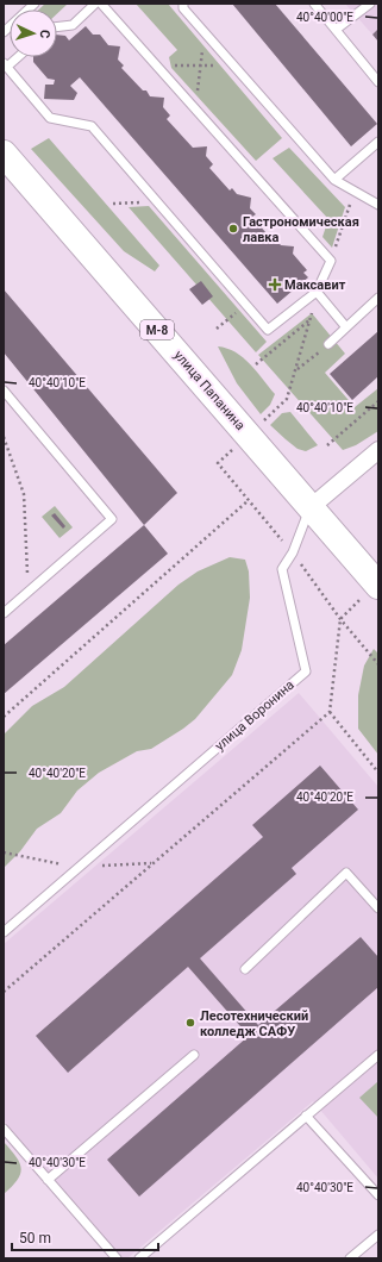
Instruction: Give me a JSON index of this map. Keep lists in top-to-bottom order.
{
  "streets": {
    "main road": ["М-8", "улица Папанина"],
    "street": ["улица Воронина"]
  },
  "crossings": [
    ["улица Папанина", "улица Воронина"]
  ],
  "places": {
    "other": ["Гастрономическая лавка", "Лесотехнический колледж САФУ"],
    "health": ["Максавит"]
  },
  "scale_bar": "50 m",
  "north": "right",
  "coordinates": [
    "40°40'00\"E",
    "40°40'10\"E",
    "40°40'20\"E",
    "40°40'30\"E"
  ]
}
